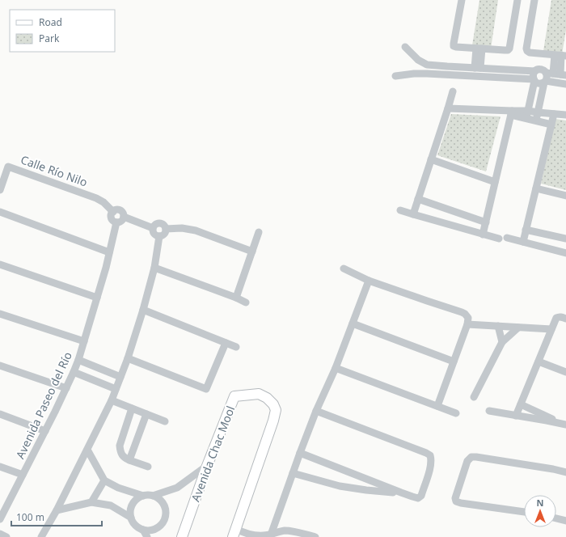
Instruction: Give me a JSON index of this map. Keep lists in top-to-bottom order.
{
  "streets": {
    "main road": ["Avenida Chac Mool"],
    "street": ["Calle Río Nilo", "Avenida Paseo del Río"]
  },
  "crossings": [
    ["Calle Río Nilo", "Avenida Paseo del Río"]
  ],
  "legend": ["Road", "Park"],
  "scale_bar": "100 m",
  "north": "top"
}
